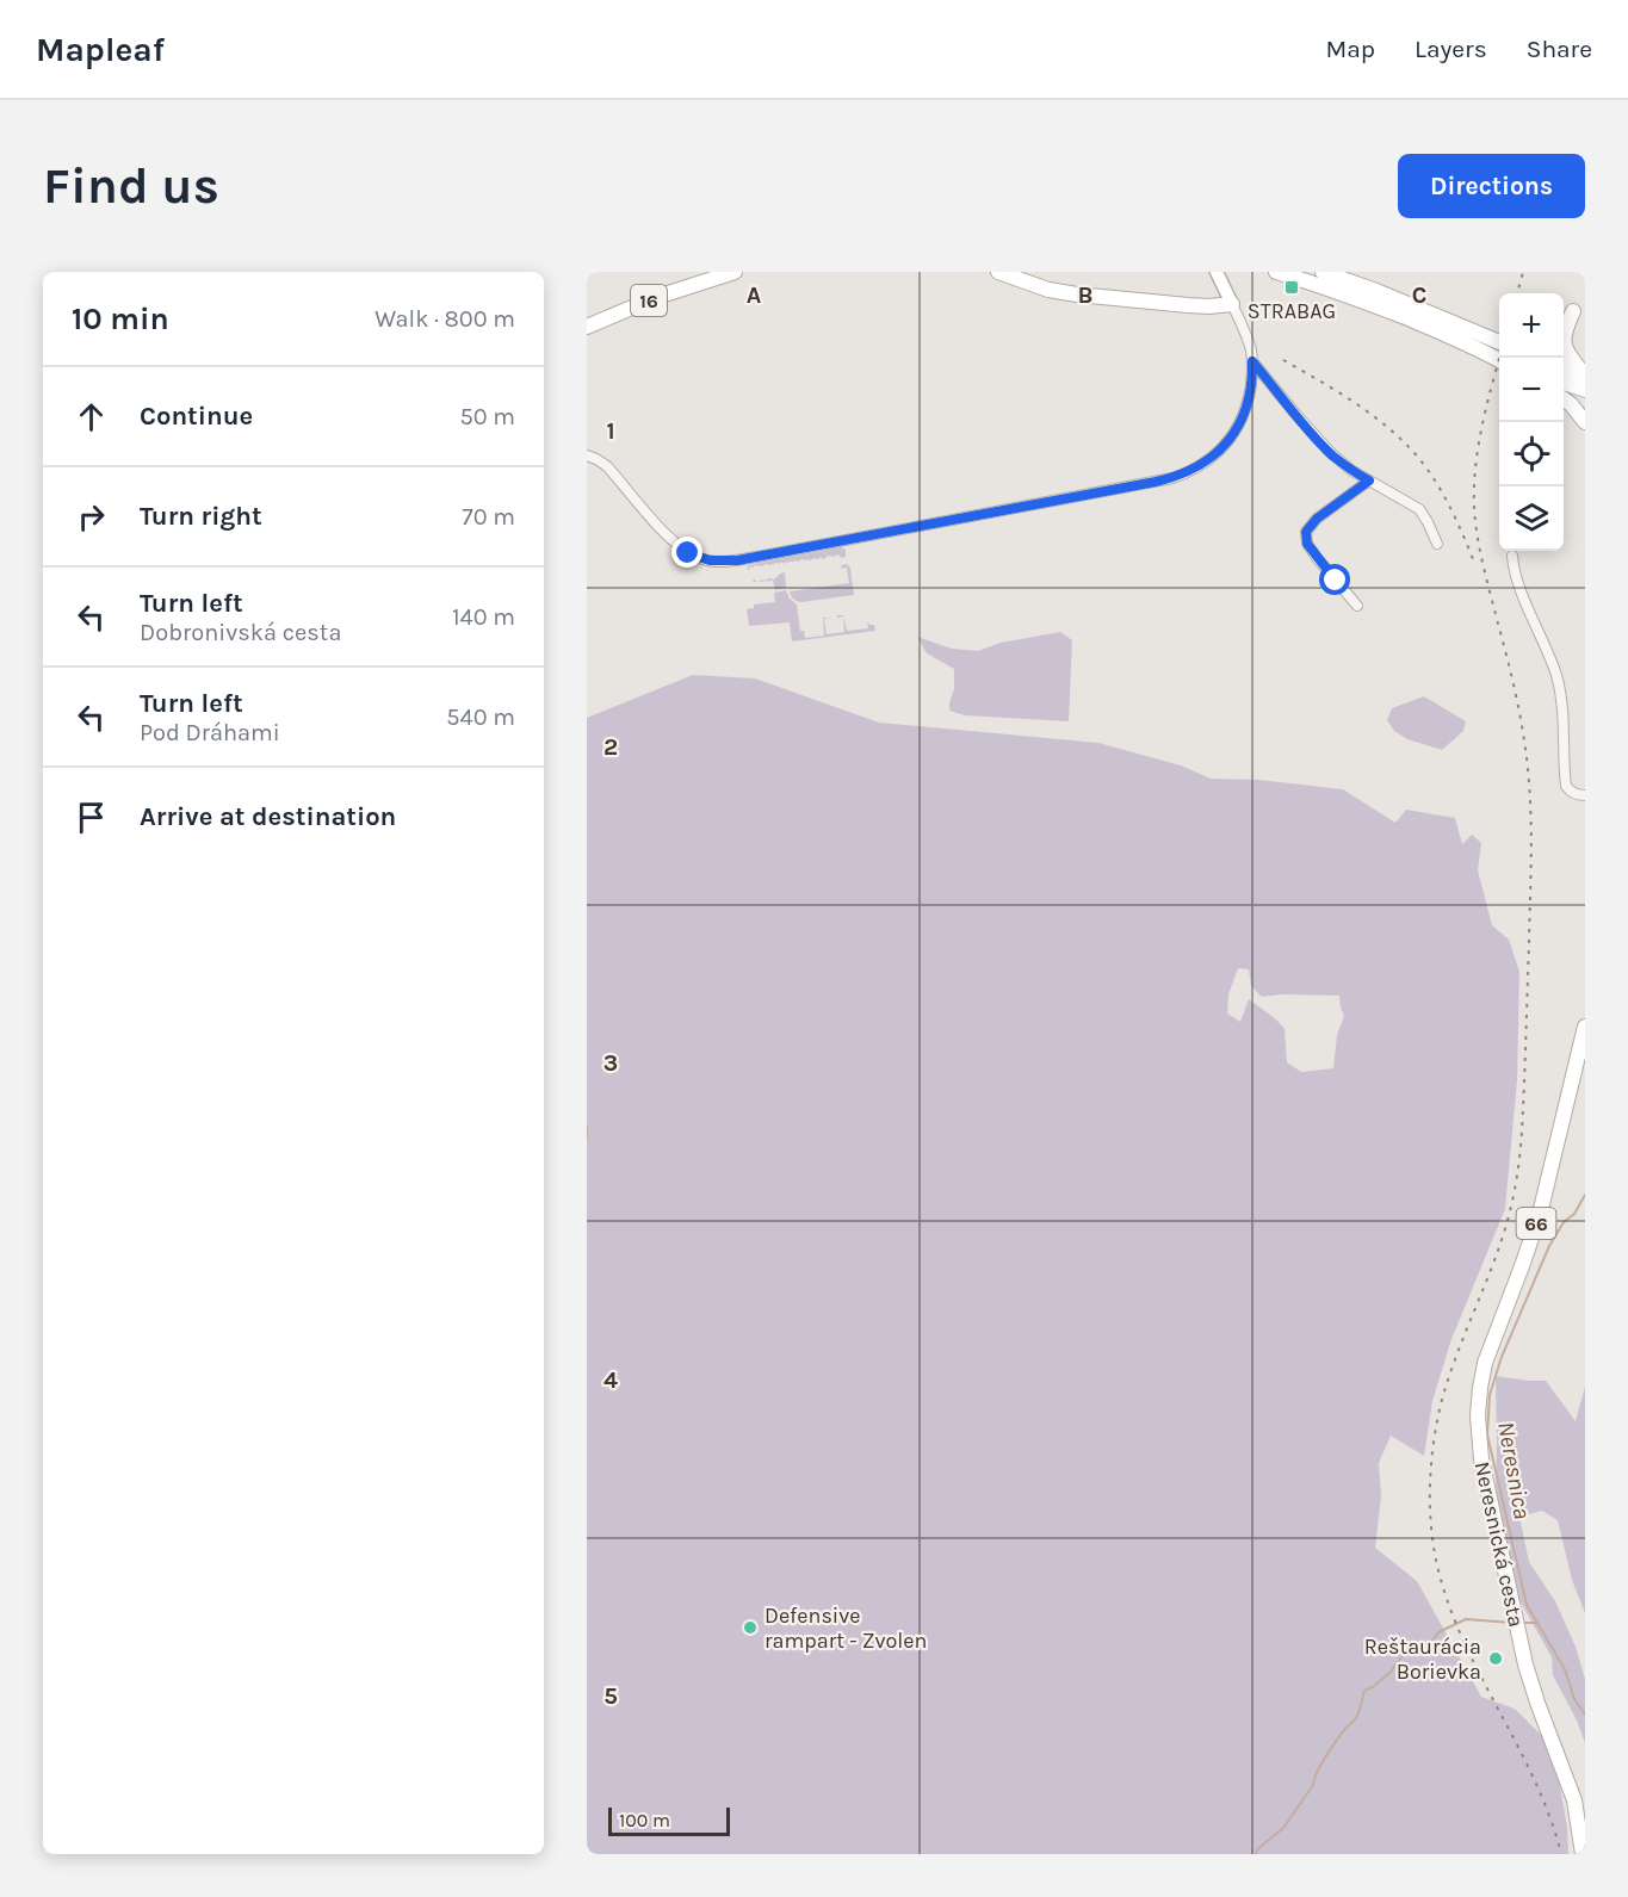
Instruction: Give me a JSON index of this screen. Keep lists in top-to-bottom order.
{
  "streets": {
    "main road": ["16", "66", "Neresnická cesta"]
  },
  "water": ["Neresnica"],
  "places": {
    "transit": ["STRABAG"],
    "other": ["Defensive rampart - Zvolen", "Reštaurácia Borievka"]
  },
  "scale_bar": "100 m",
  "page": {
    "header": "Mapleaf",
    "nav": ["Map", "Layers", "Share"],
    "buttons": "Directions",
    "title": "Find us",
    "heading": ["10 min", "Walk · 800 m"],
    "map_buttons": ["+", "−"],
    "list": [
      ["Continue", "50 m"],
      ["Turn right", "70 m"],
      ["Turn left", "Dobronivská cesta", "140 m"],
      ["Turn left", "Pod Dráhami", "540 m"],
      "Arrive at destination"
    ],
    "scale": "100 m"
  },
  "grid": {
    "columns": ["A", "B", "C"],
    "rows": [
      "1",
      "2",
      "3",
      "4",
      "5"
    ]
  }
}
